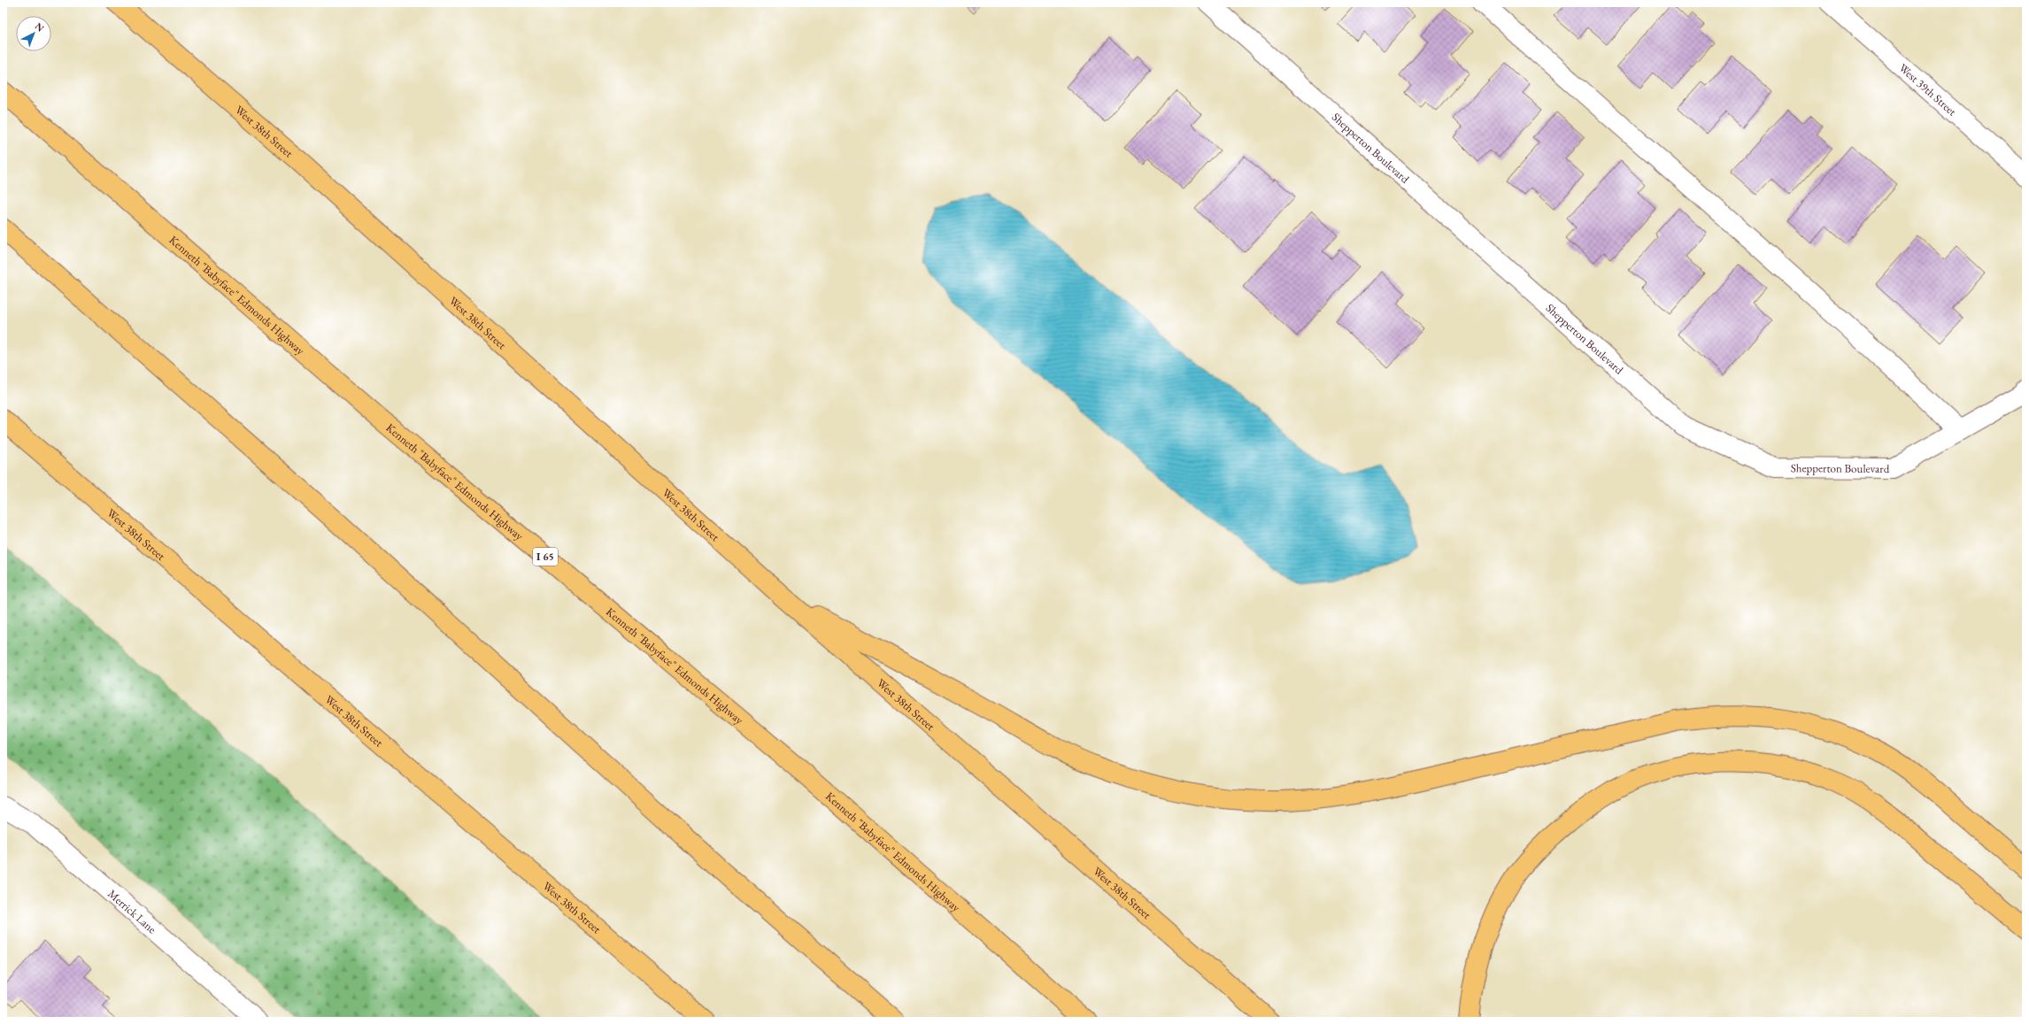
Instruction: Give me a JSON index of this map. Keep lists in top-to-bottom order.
{
  "streets": {
    "main road": ["West 38th Street", "Kenneth \"Babyface\" Edmonds Highway", "I 65"],
    "street": ["West 39th Street", "Shepperton Boulevard", "Merrick Lane"]
  },
  "north": "top right"
}
